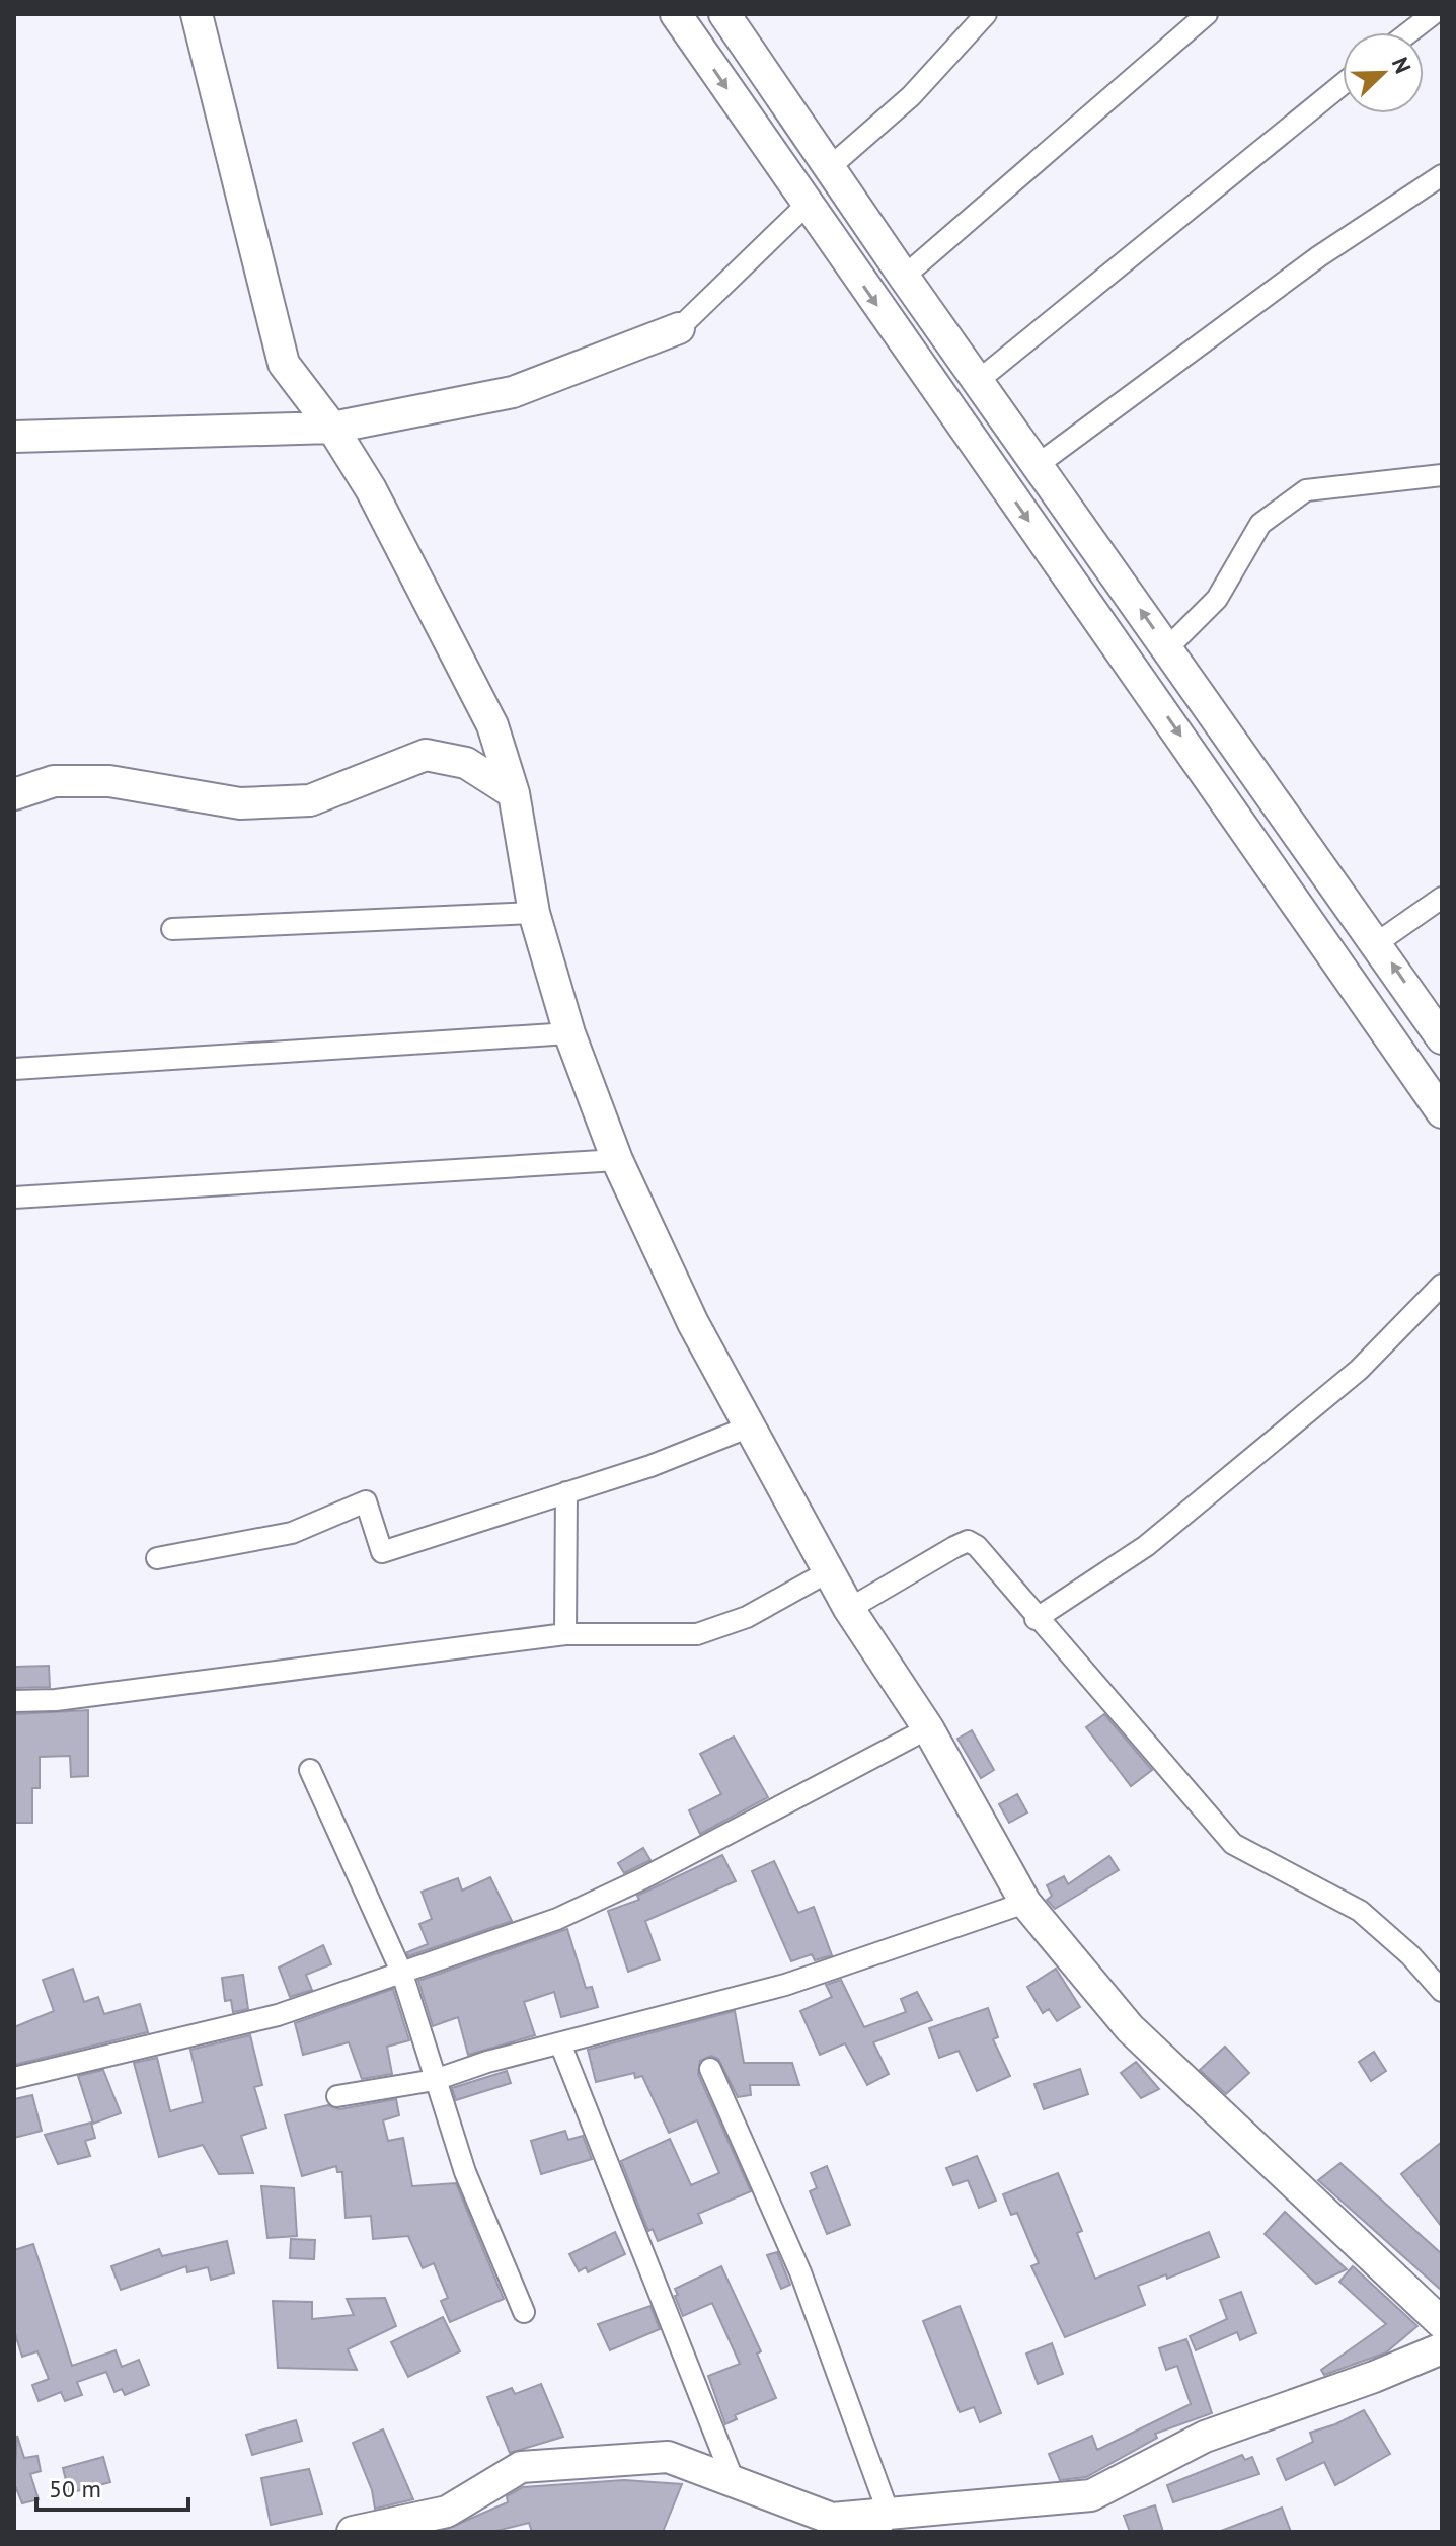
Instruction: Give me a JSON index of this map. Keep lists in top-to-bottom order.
{
  "scale_bar": "50 m",
  "north": "top right"
}
